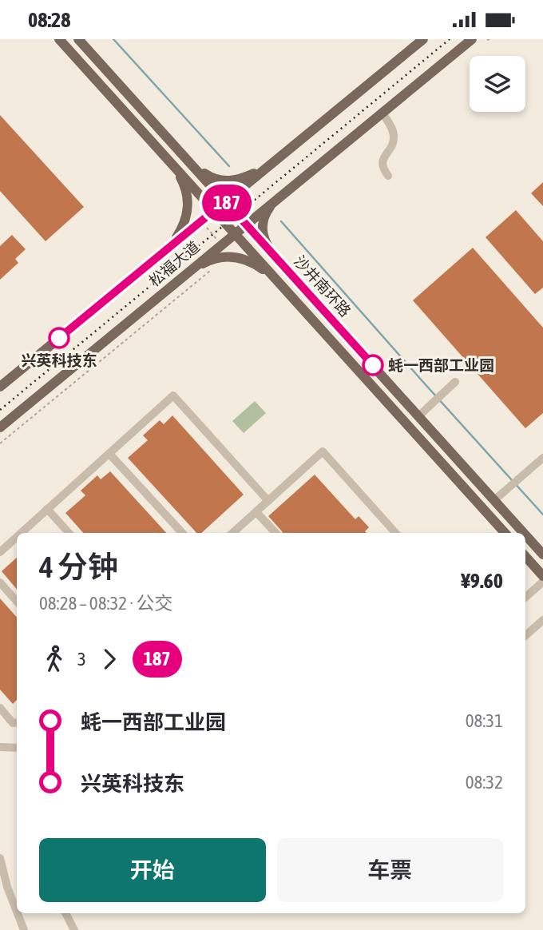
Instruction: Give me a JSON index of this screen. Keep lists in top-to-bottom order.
{
  "streets": {
    "main road": ["松福大道", "沙井南环路"]
  },
  "crossings": [
    ["松福大道", "沙井南环路"]
  ],
  "places": ["兴英科技东", "蚝一西部工业园"],
  "lines": ["bus line 187"],
  "page": {
    "status": "08:28",
    "on_map": "187",
    "heading": ["4 分钟", "08:28 – 08:32 · 公交", "¥9.60"],
    "legs": ["3", "187"],
    "list": [
      {
        "name": "蚝一西部工业园",
        "value": "08:31"
      },
      {
        "name": "兴英科技东",
        "value": "08:32"
      }
    ],
    "buttons": ["开始", "车票"]
  }
}
